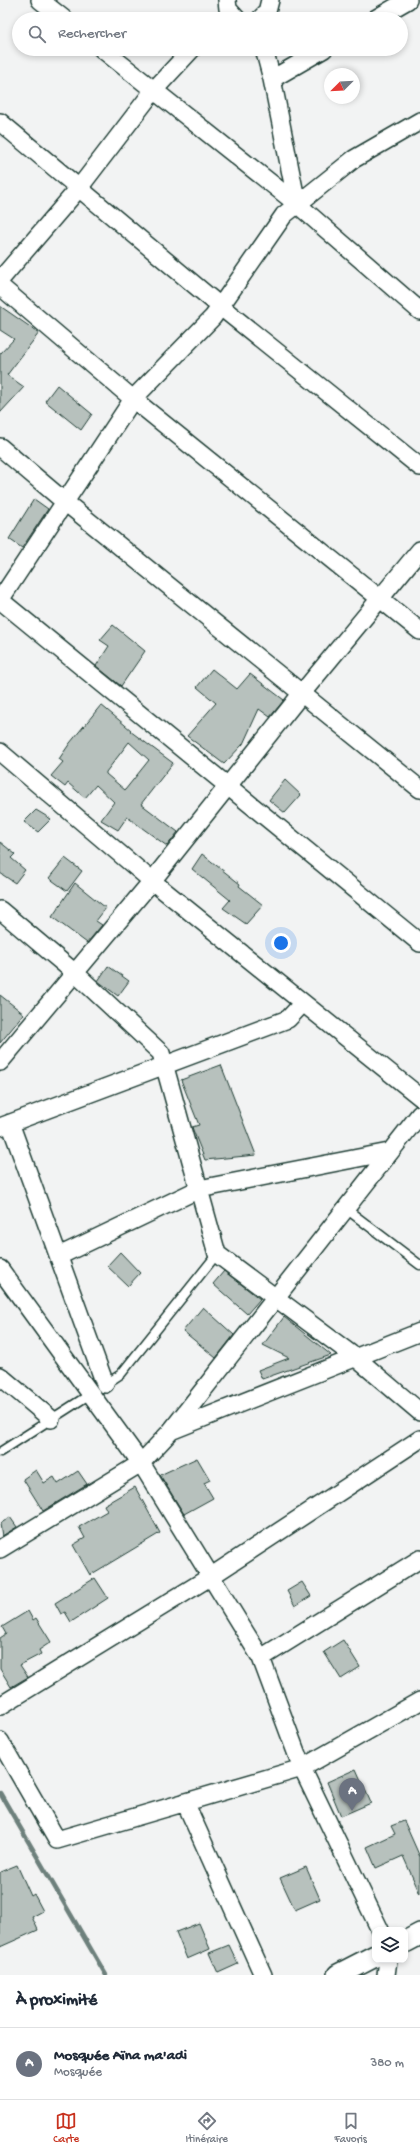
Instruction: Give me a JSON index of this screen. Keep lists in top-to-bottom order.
{
  "north": "bottom left",
  "page": {
    "search": "Rechercher",
    "pins": "A",
    "heading": "À proximité",
    "list": [
      {
        "mark": "A",
        "name": "Mosquée Aïna ma'adi",
        "note": "Mosquée",
        "value": "380 m"
      }
    ],
    "nav": ["Carte", "Itinéraire", "Favoris"]
  }
}
